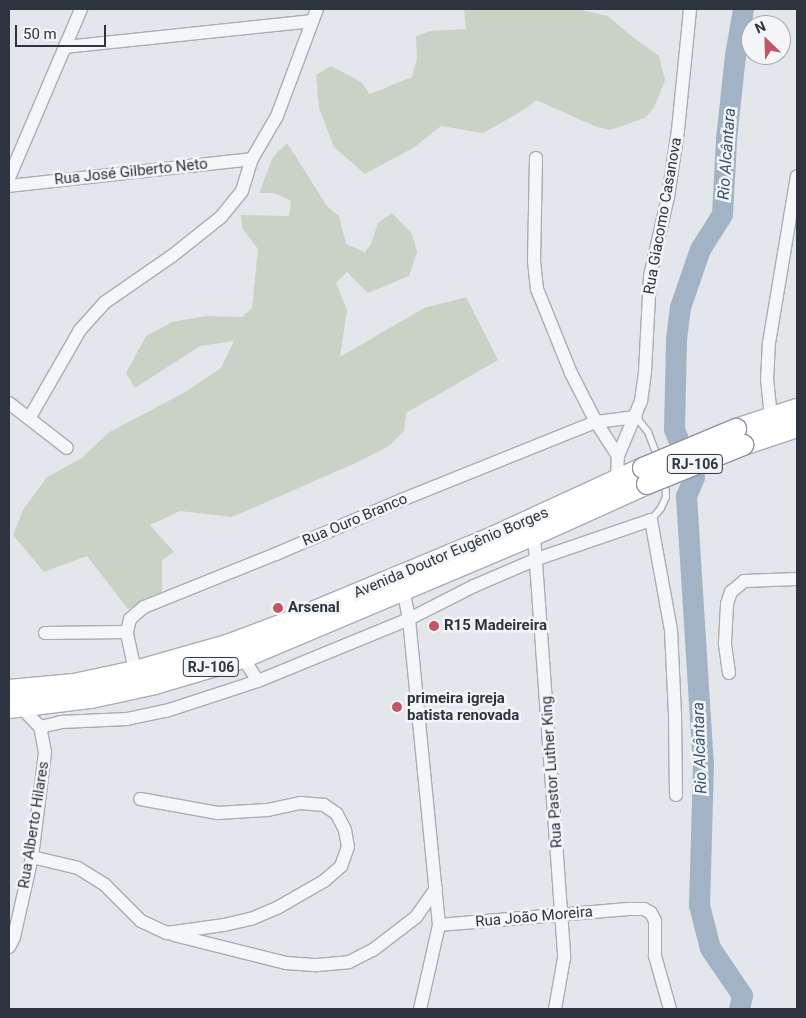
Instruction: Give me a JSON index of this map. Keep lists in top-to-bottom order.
{
  "streets": {
    "highway": ["RJ-106", "Avenida Doutor Eugênio Borges"],
    "street": [
      "Rua José Gilberto Neto",
      "Rua Giacomo Casanova",
      "Rua Ouro Branco",
      "Rua Pastor Luther King",
      "Rua Alberto Hilares",
      "Rua João Moreira"
    ]
  },
  "crossings": [
    ["Rua Giacomo Casanova", "Rua Ouro Branco"],
    ["Rua Giacomo Casanova", "Avenida Doutor Eugênio Borges"],
    ["Avenida Doutor Eugênio Borges", "Rua Pastor Luther King"],
    ["Rua Pastor Luther King", "Rua João Moreira"]
  ],
  "water": ["Rio Alcântara"],
  "places": ["Arsenal", "R15 Madeireira", "primeira igreja batista renovada"],
  "scale_bar": "50 m",
  "north": "top left"
}
